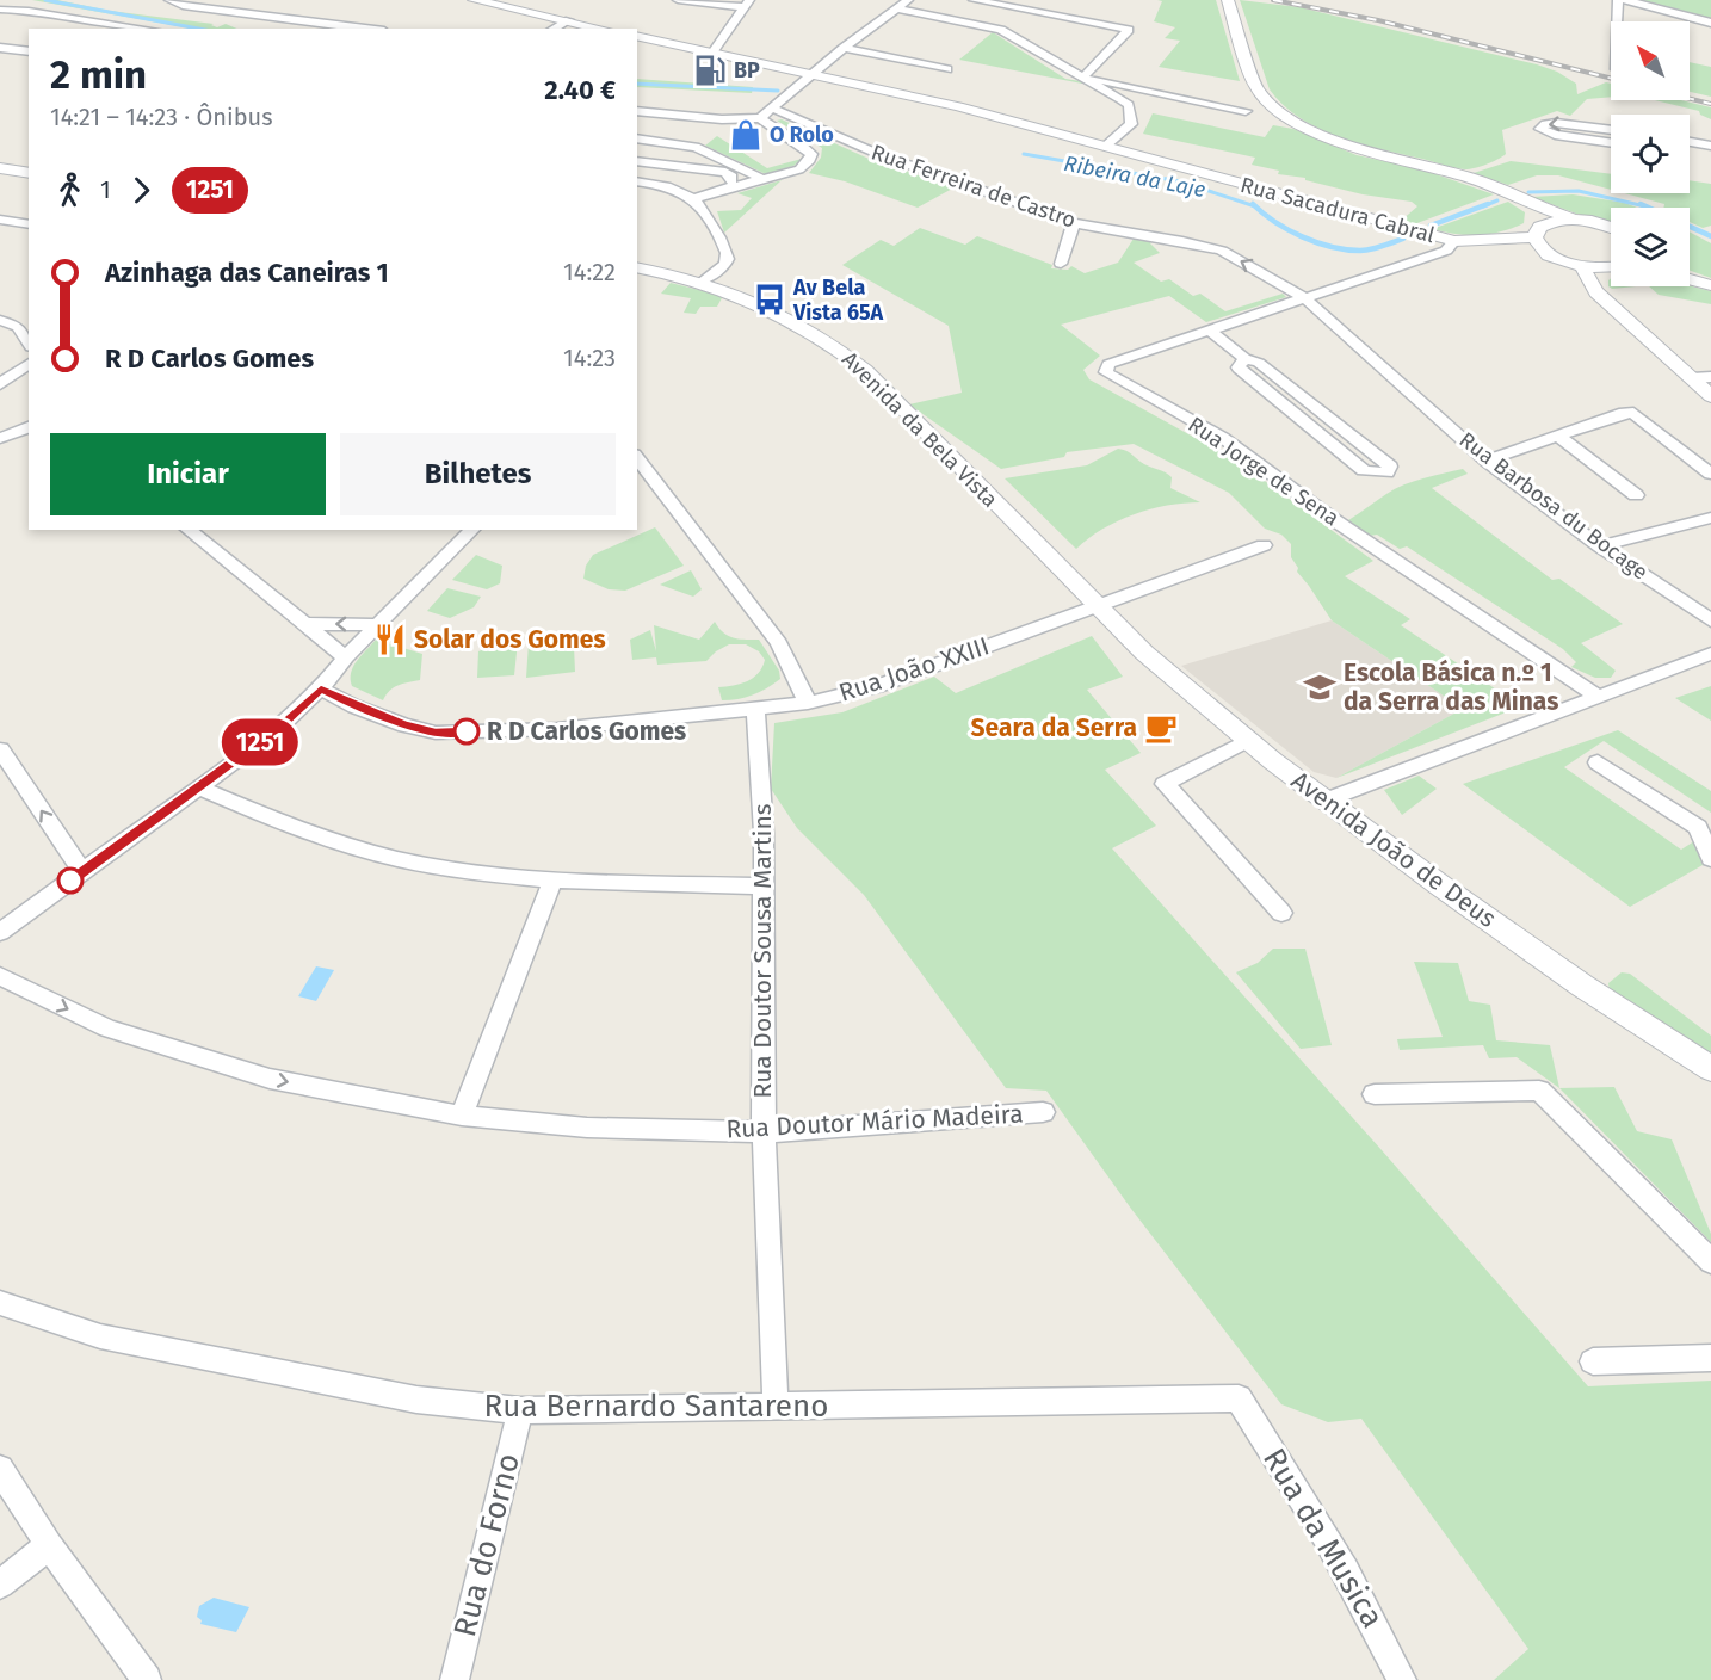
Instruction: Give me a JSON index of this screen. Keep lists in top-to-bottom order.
{
  "streets": {
    "street": [
      "Rua Ferreira de Castro",
      "Rua Sacadura Cabral",
      "Avenida da Bela Vista",
      "Rua Jorge de Sena",
      "Rua Barbosa du Bocage",
      "Rua João XXIII",
      "Avenida João de Deus",
      "Rua Doutor Sousa Martins",
      "Rua Doutor Mário Madeira",
      "Rua Bernardo Santareno",
      "Rua da Musica",
      "Rua do Forno"
    ]
  },
  "crossings": [
    ["Rua Ferreira de Castro", "Rua Jorge de Sena"],
    ["Rua Ferreira de Castro", "Rua Barbosa du Bocage"],
    ["Avenida da Bela Vista", "Rua João XXIII"],
    ["Avenida da Bela Vista", "Avenida João de Deus"],
    ["Rua Jorge de Sena", "Rua Barbosa du Bocage"],
    ["Rua João XXIII", "Avenida João de Deus"],
    ["Rua Doutor Sousa Martins", "Rua Doutor Mário Madeira"],
    ["Rua Doutor Sousa Martins", "Rua Bernardo Santareno"],
    ["Rua Bernardo Santareno", "Rua da Musica"],
    ["Rua Bernardo Santareno", "Rua do Forno"]
  ],
  "one_way": ["Rua Doutor Mário Madeira"],
  "water": ["Ribeira da Laje"],
  "places": {
    "fuel station": ["BP"],
    "shop": ["O Rolo"],
    "bus stop": ["Av Bela Vista 65A"],
    "restaurant": ["Solar dos Gomes"],
    "school or university": ["Escola Básica n.º 1 da Serra das Minas"],
    "cafe": ["Seara da Serra"],
    "other": ["R D Carlos Gomes"]
  },
  "lines": ["bus line 1251"],
  "north": "top left",
  "page": {
    "on_map": "1251",
    "heading": ["2 min", "14:21 – 14:23 · Ônibus", "2.40 €"],
    "legs": ["1", "1251"],
    "list": [
      {
        "name": "Azinhaga das Caneiras 1",
        "value": "14:22"
      },
      {
        "name": "R D Carlos Gomes",
        "value": "14:23"
      }
    ],
    "buttons": ["Iniciar", "Bilhetes"]
  }
}
